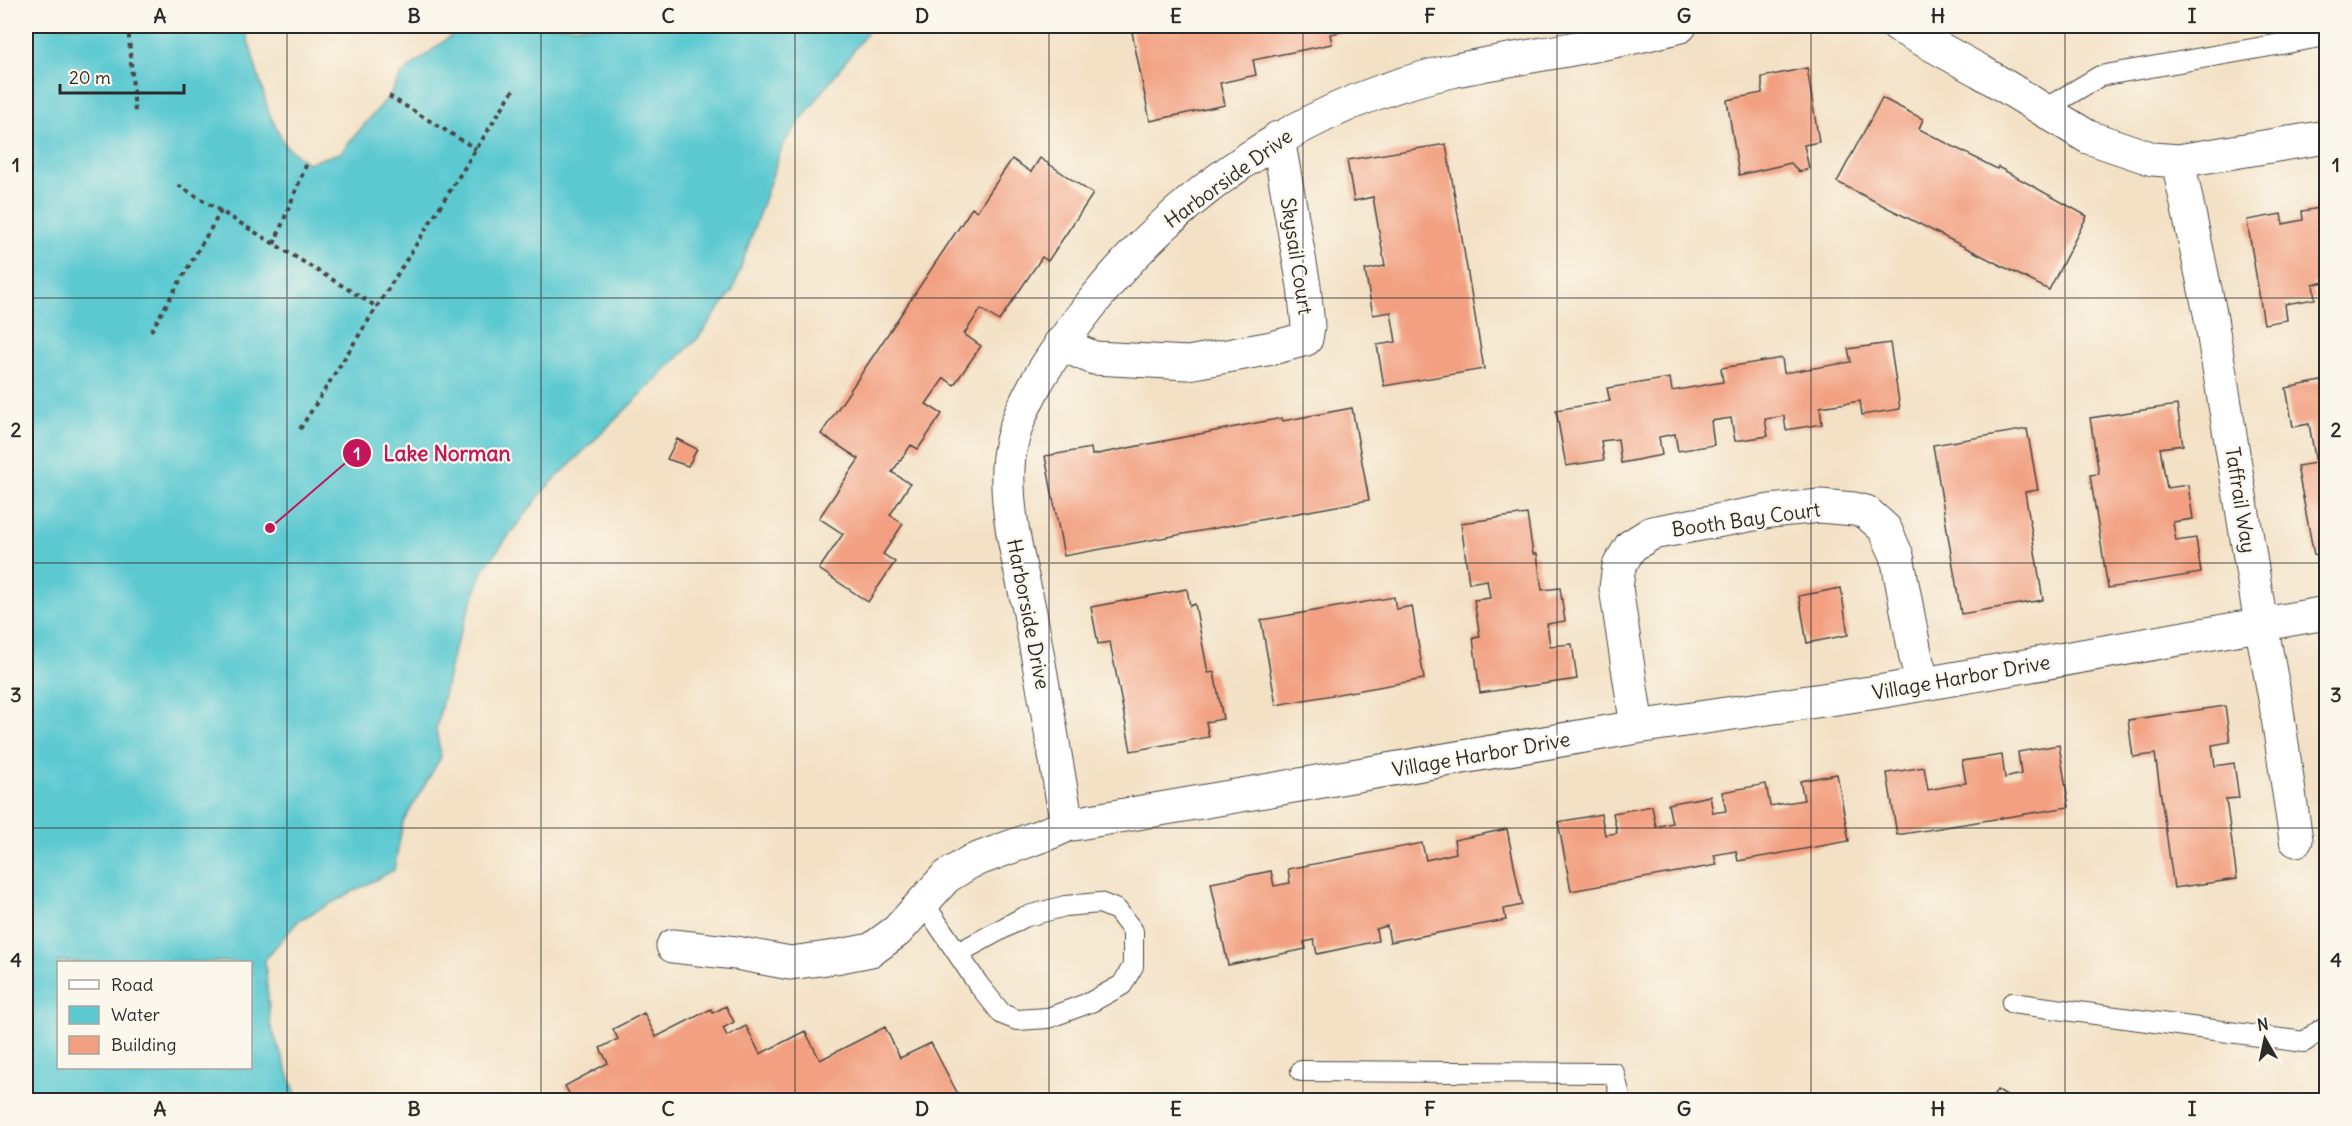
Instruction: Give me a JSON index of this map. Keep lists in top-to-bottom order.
{
  "streets": {
    "street": [
      "Harborside Drive",
      "Skysail Court",
      "Taffrail Way",
      "Booth Bay Court",
      "Village Harbor Drive"
    ]
  },
  "crossings": [
    ["Harborside Drive", "Skysail Court"],
    ["Harborside Drive", "Village Harbor Drive"],
    ["Taffrail Way", "Village Harbor Drive"],
    ["Booth Bay Court", "Village Harbor Drive"]
  ],
  "places": ["Lake Norman"],
  "legend": ["Road", "Water", "Building"],
  "scale_bar": "20 m",
  "north": "top",
  "grid": {
    "columns": [
      "A",
      "B",
      "C",
      "D",
      "E",
      "F",
      "G",
      "H",
      "I"
    ],
    "rows": [
      "1",
      "2",
      "3",
      "4"
    ]
  }
}
